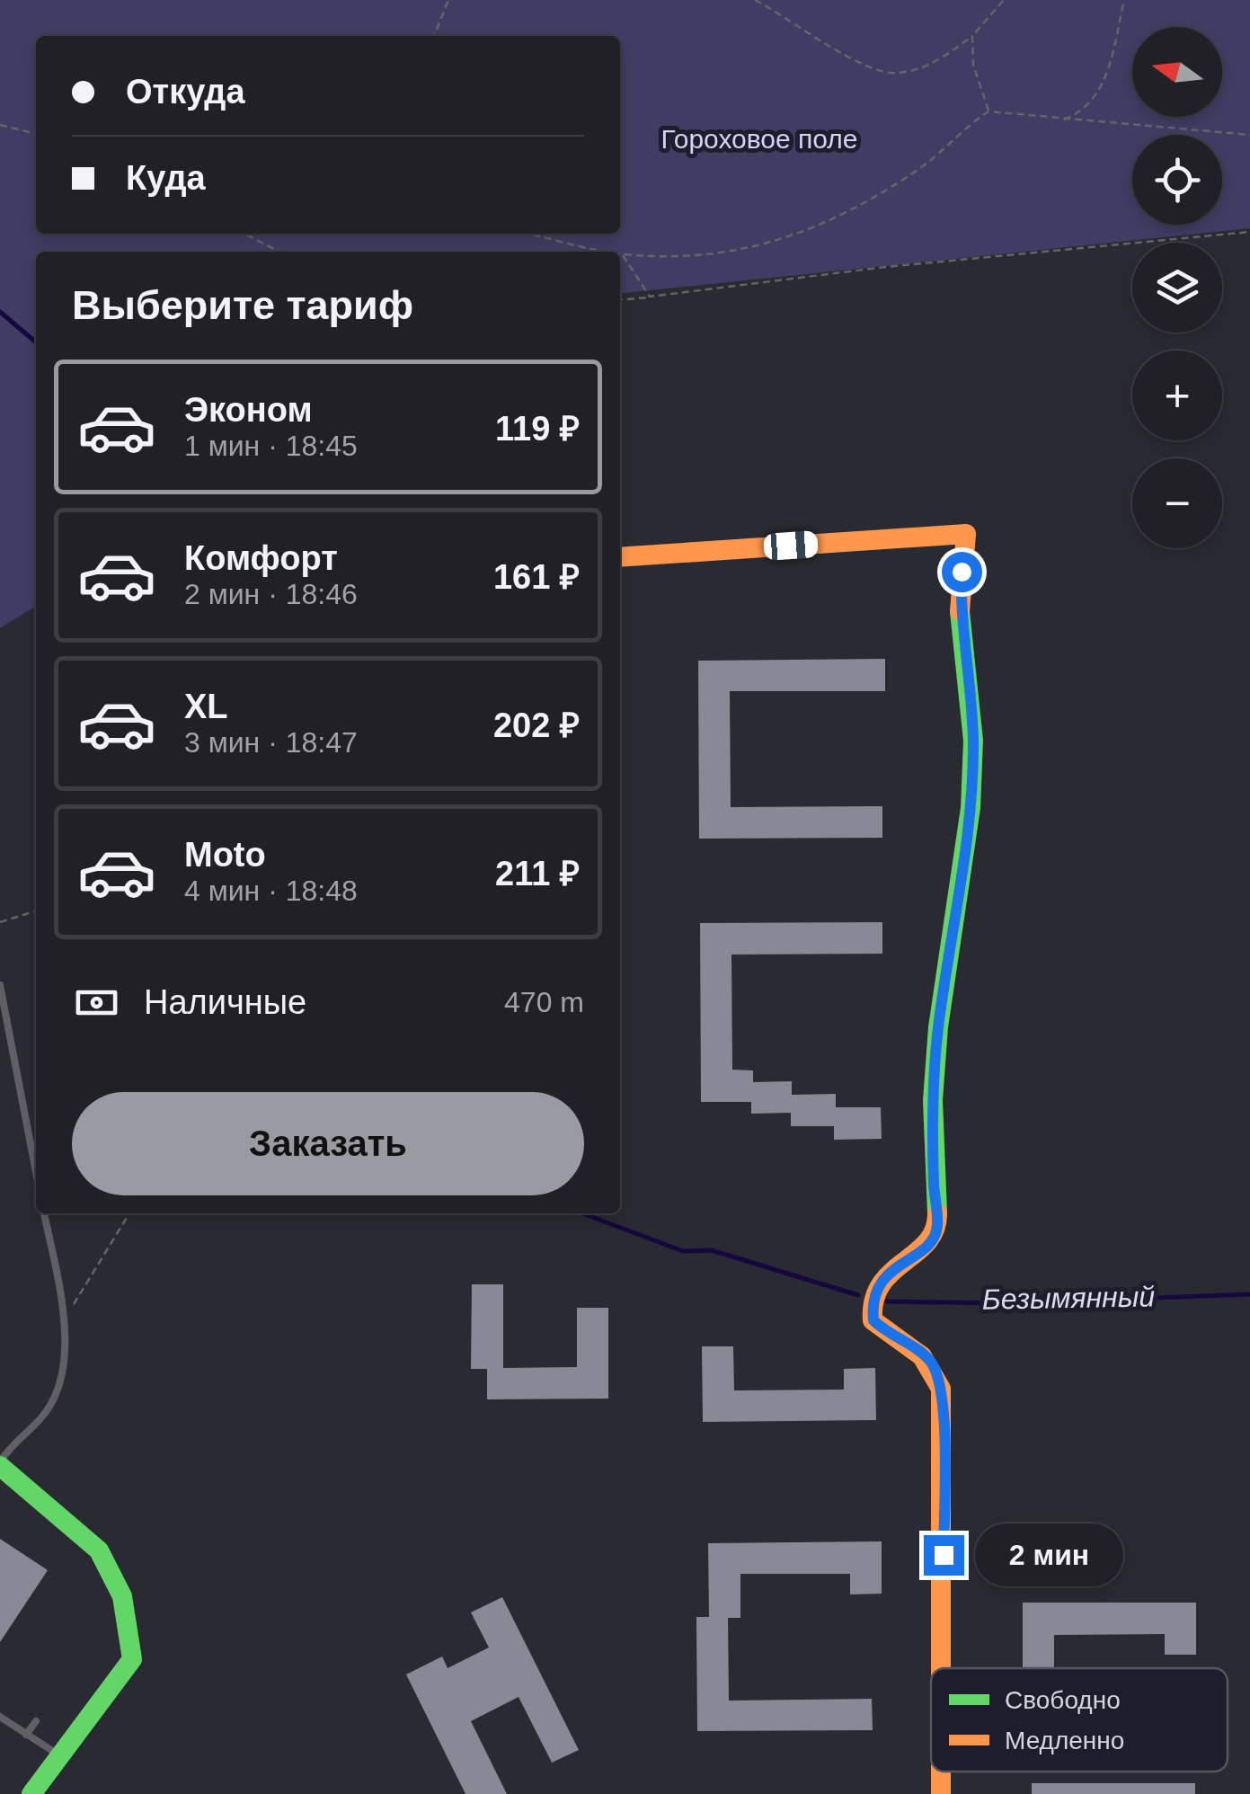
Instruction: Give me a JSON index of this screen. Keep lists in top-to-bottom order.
{
  "water": ["Безымянный"],
  "parks": ["Гороховое поле"],
  "legend": ["Свободно", "Медленно"],
  "north": "left",
  "page": {
    "map_buttons": ["+", "−"],
    "banner": ["Откуда", "Куда"],
    "heading": "Выберите тариф",
    "list": [
      {
        "name": "Эконом",
        "note": "1 мин · 18:45",
        "value": "119 ₽"
      },
      {
        "name": "Комфорт",
        "note": "2 мин · 18:46",
        "value": "161 ₽"
      },
      {
        "name": "XL",
        "note": "3 мин · 18:47",
        "value": "202 ₽"
      },
      {
        "name": "Moto",
        "note": "4 мин · 18:48",
        "value": "211 ₽"
      }
    ],
    "pay": ["Наличные", "470 m"],
    "buttons": "Заказать",
    "bubble": "2 мин"
  }
}
